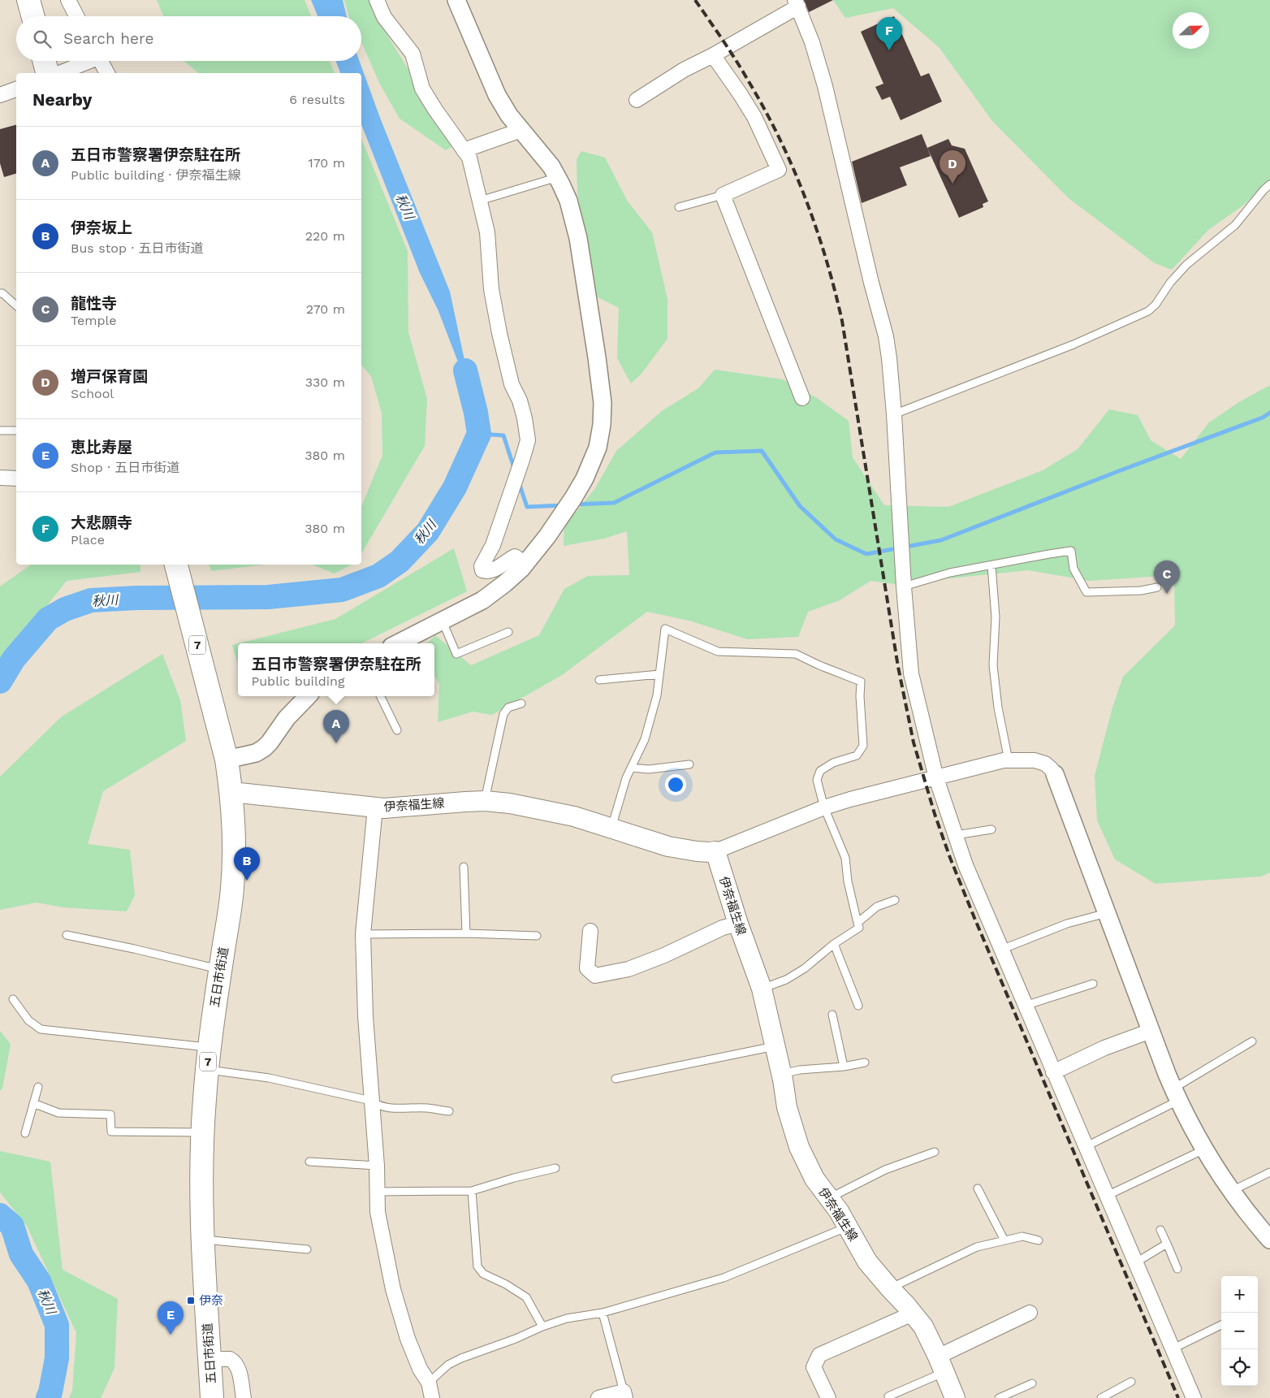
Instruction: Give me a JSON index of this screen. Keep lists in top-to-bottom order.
{
  "streets": {
    "main road": ["7", "伊奈福生線", "五日市街道"]
  },
  "crossings": [
    ["伊奈福生線", "五日市街道"]
  ],
  "water": ["秋川"],
  "places": {
    "transit": ["伊奈"]
  },
  "north": "right",
  "page": {
    "search": "Search here",
    "pins": [
      "F",
      "D",
      "C",
      "A",
      "B",
      "E"
    ],
    "heading": ["Nearby", "6 results"],
    "list": [
      {
        "mark": "A",
        "name": "五日市警察署伊奈駐在所",
        "note": "Public building · 伊奈福生線",
        "value": "170 m"
      },
      {
        "mark": "B",
        "name": "伊奈坂上",
        "note": "Bus stop · 五日市街道",
        "value": "220 m"
      },
      {
        "mark": "C",
        "name": "龍性寺",
        "note": "Temple",
        "value": "270 m"
      },
      {
        "mark": "D",
        "name": "増戸保育園",
        "note": "School",
        "value": "330 m"
      },
      {
        "mark": "E",
        "name": "恵比寿屋",
        "note": "Shop · 五日市街道",
        "value": "380 m"
      },
      {
        "mark": "F",
        "name": "大悲願寺",
        "note": "Place",
        "value": "380 m"
      }
    ],
    "popup": ["五日市警察署伊奈駐在所", "Public building"],
    "map_buttons": ["+", "−"]
  }
}
